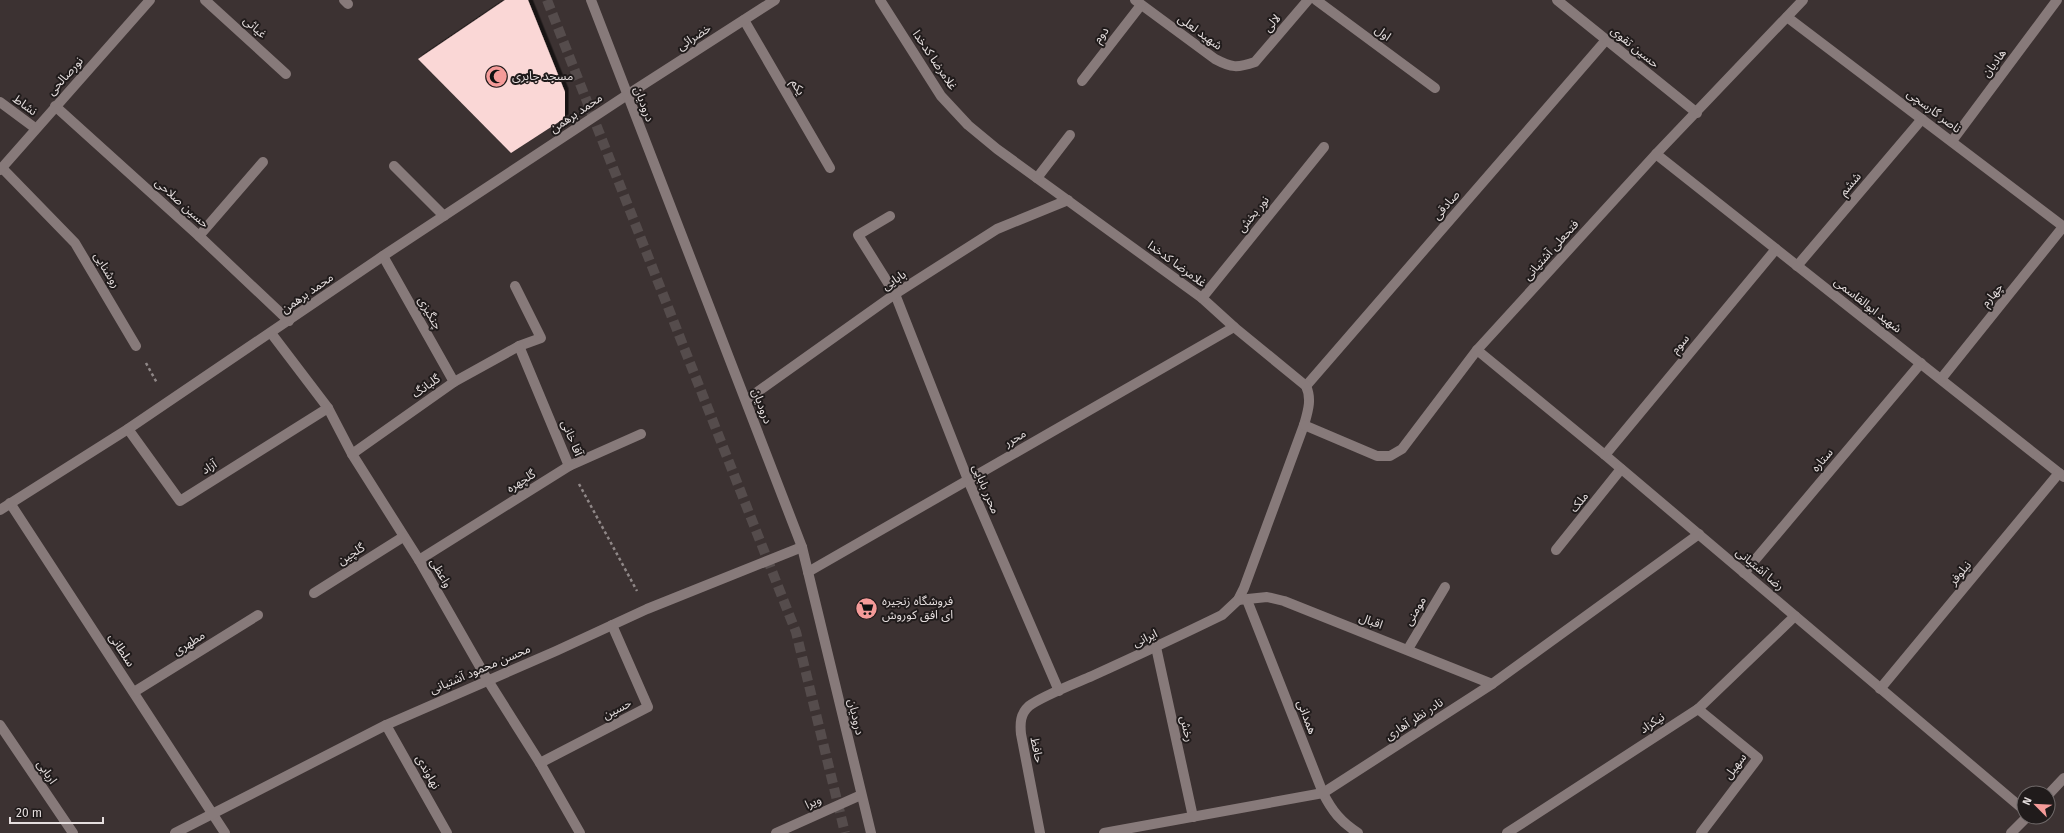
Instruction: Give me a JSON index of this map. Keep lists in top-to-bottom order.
{
  "streets": {
    "street": [
      "لالی",
      "غیاثی",
      "شهید لعلی",
      "اول",
      "دوم",
      "خضرائی",
      "حسین تقوی",
      "غلامرضا کدخدا",
      "هادیان",
      "نورصالحی",
      "یکم",
      "درودیان",
      "نشاط",
      "ناصر گارسچی",
      "محمد برهمن",
      "ششم",
      "حسین صلاحی",
      "صادقی",
      "نور بخش",
      "فتحعلی آشتیانی",
      "روشنایی",
      "بابایی",
      "چهارم",
      "شهید ابوالقاسمی",
      "چنگیزی",
      "سوم",
      "گلبانگ",
      "آقا خانی",
      "محرر",
      "ستاره",
      "آزاد",
      "گلچهره",
      "محرر بابایی",
      "ملک",
      "گلچین",
      "رضا آشتیانی",
      "واعظی",
      "نیلوفر",
      "مومنی",
      "اقبال",
      "ایرانی",
      "مطهری",
      "سلطانی",
      "محسن محمود آشتیانی",
      "حسین",
      "همدانی",
      "نادر نظر آهاری",
      "نیکزاد",
      "رخش",
      "حافظ",
      "سهیل",
      "اربابی",
      "نهاوندی",
      "ویرا"
    ]
  },
  "crossings": [
    ["لالی", "شهید لعلی"],
    ["شهید لعلی", "دوم"],
    ["خضرائی", "یکم"],
    ["خضرائی", "درودیان"],
    ["خضرائی", "محمد برهمن"],
    ["حسین تقوی", "صادقی"],
    ["حسین تقوی", "فتحعلی آشتیانی"],
    ["غلامرضا کدخدا", "صادقی"],
    ["غلامرضا کدخدا", "نور بخش"],
    ["غلامرضا کدخدا", "بابایی"],
    ["غلامرضا کدخدا", "محرر"],
    ["هادیان", "ناصر گارسچی"],
    ["نورصالحی", "نشاط"],
    ["نورصالحی", "حسین صلاحی"],
    ["نورصالحی", "روشنایی"],
    ["درودیان", "محمد برهمن"],
    ["درودیان", "بابایی"],
    ["درودیان", "محرر"],
    ["درودیان", "محسن محمود آشتیانی"],
    ["درودیان", "ویرا"],
    ["ناصر گارسچی", "ششم"],
    ["ناصر گارسچی", "فتحعلی آشتیانی"],
    ["ناصر گارسچی", "چهارم"],
    ["محمد برهمن", "حسین صلاحی"],
    ["محمد برهمن", "چنگیزی"],
    ["محمد برهمن", "آزاد"],
    ["محمد برهمن", "واعظی"],
    ["محمد برهمن", "سلطانی"],
    ["ششم", "شهید ابوالقاسمی"],
    ["فتحعلی آشتیانی", "شهید ابوالقاسمی"],
    ["فتحعلی آشتیانی", "رضا آشتیانی"],
    ["بابایی", "محرر بابایی"],
    ["چهارم", "شهید ابوالقاسمی"],
    ["شهید ابوالقاسمی", "سوم"],
    ["شهید ابوالقاسمی", "ستاره"],
    ["شهید ابوالقاسمی", "نیلوفر"],
    ["چنگیزی", "گلبانگ"],
    ["سوم", "رضا آشتیانی"],
    ["گلبانگ", "آقا خانی"],
    ["گلبانگ", "واعظی"],
    ["آقا خانی", "گلچهره"],
    ["آقا خانی", "محسن محمود آشتیانی"],
    ["محرر", "محرر بابایی"],
    ["ستاره", "رضا آشتیانی"],
    ["آزاد", "واعظی"],
    ["گلچهره", "واعظی"],
    ["محرر بابایی", "ایرانی"],
    ["محرر بابایی", "حافظ"],
    ["ملک", "رضا آشتیانی"],
    ["گلچین", "واعظی"],
    ["رضا آشتیانی", "نیلوفر"],
    ["رضا آشتیانی", "نادر نظر آهاری"],
    ["رضا آشتیانی", "نیکزاد"],
    ["واعظی", "محسن محمود آشتیانی"],
    ["واعظی", "حسین"],
    ["مومنی", "اقبال"],
    ["اقبال", "ایرانی"],
    ["اقبال", "همدانی"],
    ["اقبال", "نادر نظر آهاری"],
    ["ایرانی", "همدانی"],
    ["ایرانی", "رخش"],
    ["ایرانی", "حافظ"],
    ["مطهری", "سلطانی"],
    ["سلطانی", "محسن محمود آشتیانی"],
    ["محسن محمود آشتیانی", "حسین"],
    ["محسن محمود آشتیانی", "نهاوندی"],
    ["همدانی", "نادر نظر آهاری"],
    ["نادر نظر آهاری", "رخش"],
    ["نیکزاد", "سهیل"]
  ],
  "places": {
    "mosque": ["مسجد جابری"],
    "supermarket": ["فروشگاه زنجیره ای افق کوروش"]
  },
  "scale_bar": "20 m",
  "north": "top left"
}
